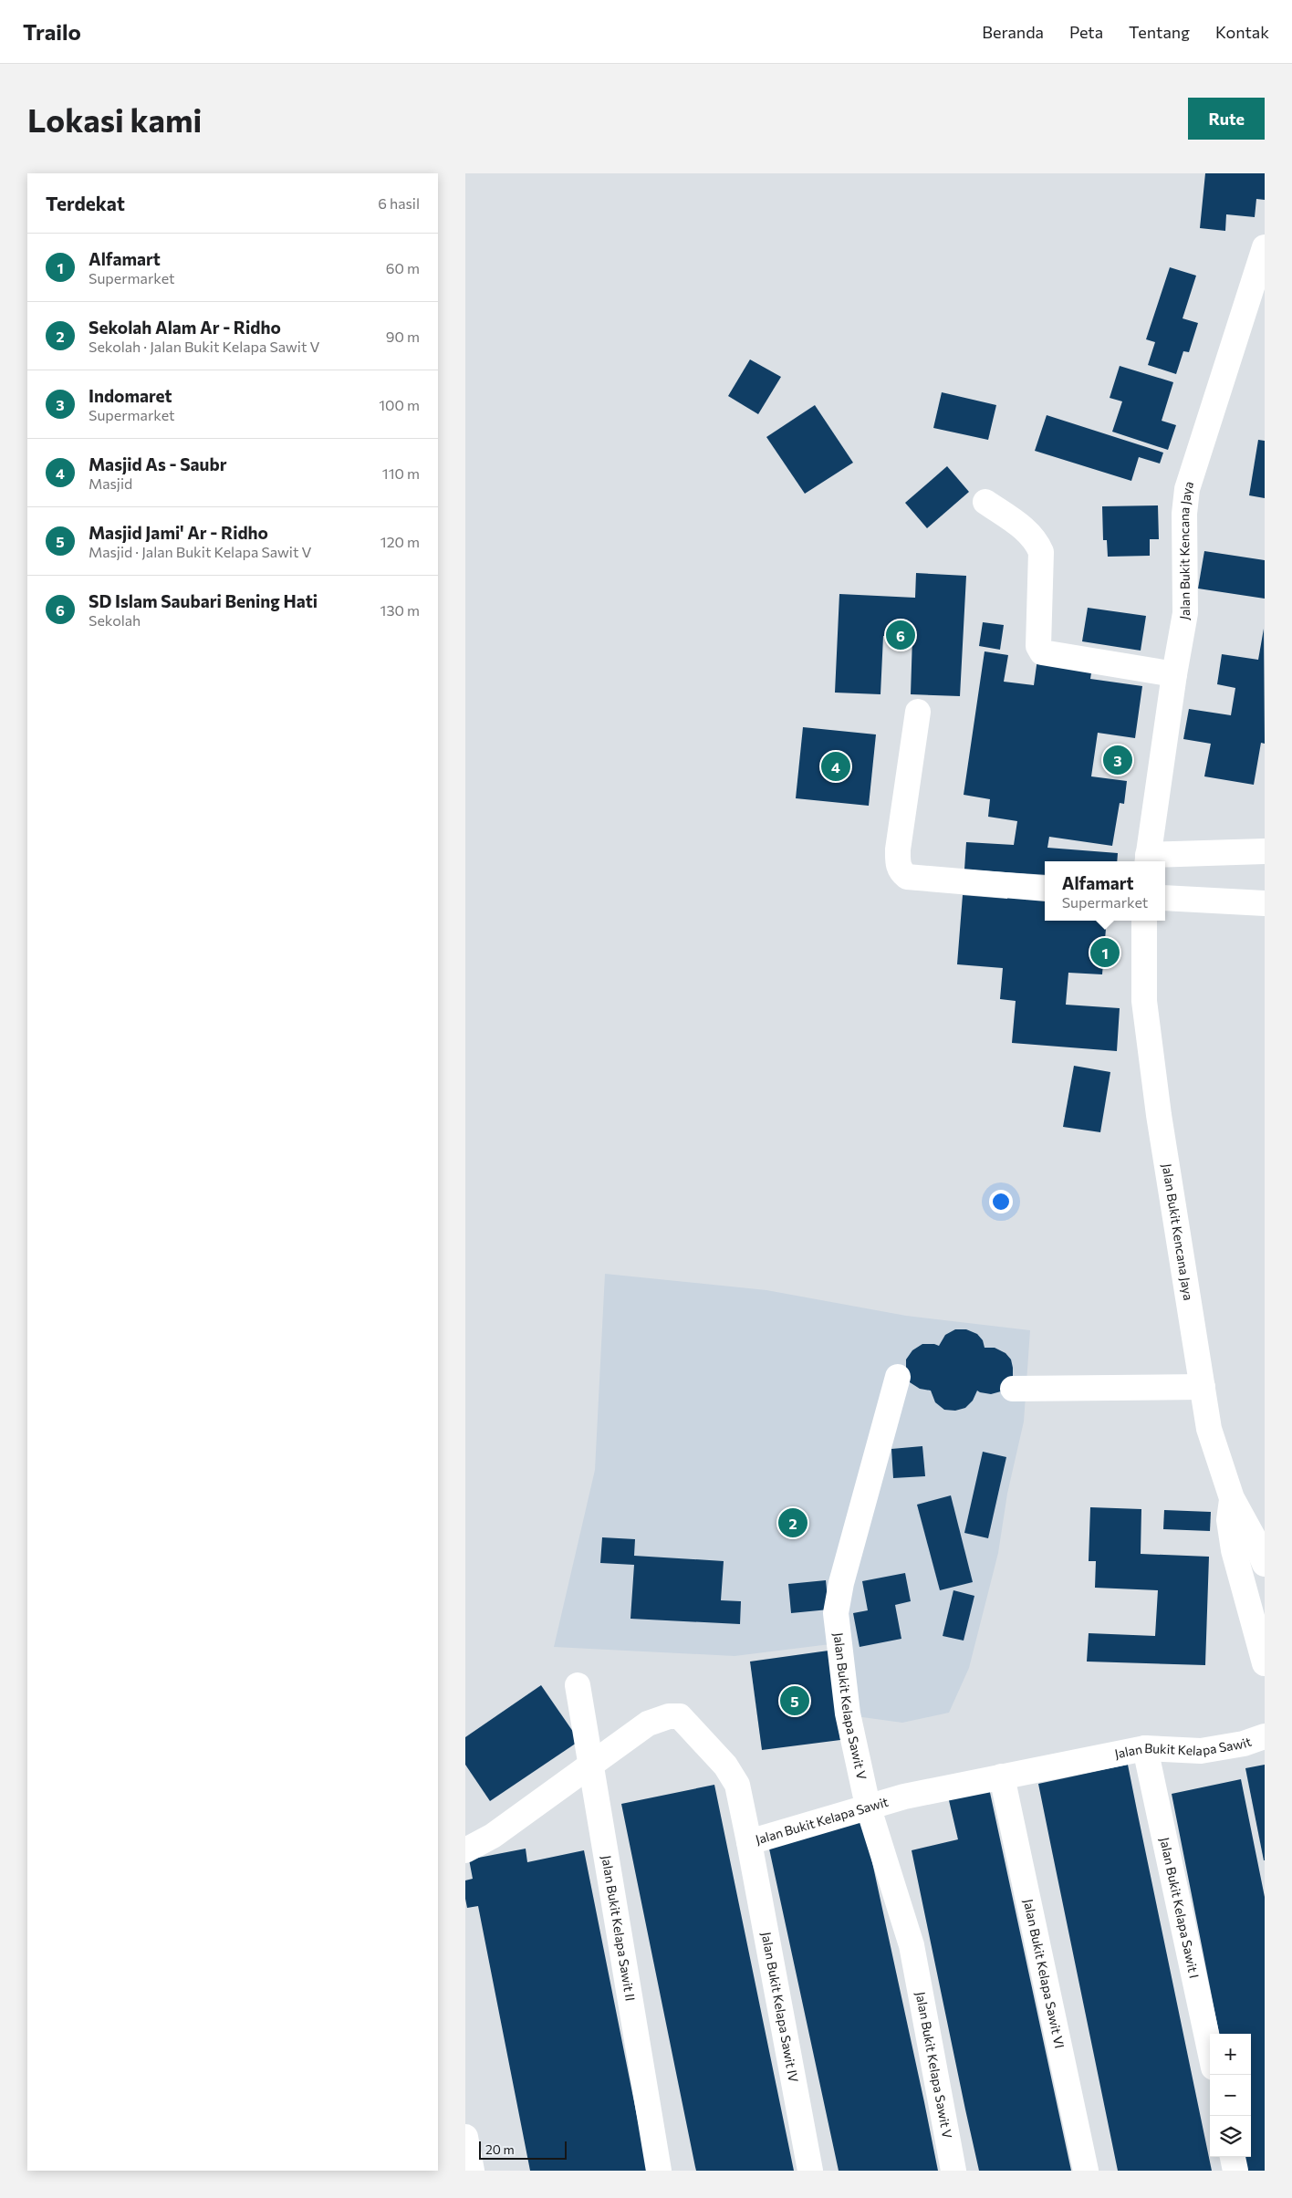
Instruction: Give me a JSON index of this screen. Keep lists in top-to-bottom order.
{
  "streets": {
    "street": [
      "Jalan Bukit Kencana Jaya",
      "Jalan Bukit Kelapa Sawit V",
      "Jalan Bukit Kelapa Sawit",
      "Jalan Bukit Kelapa Sawit I",
      "Jalan Bukit Kelapa Sawit II",
      "Jalan Bukit Kelapa Sawit VI",
      "Jalan Bukit Kelapa Sawit IV"
    ]
  },
  "crossings": [
    ["Jalan Bukit Kelapa Sawit V", "Jalan Bukit Kelapa Sawit"],
    ["Jalan Bukit Kelapa Sawit", "Jalan Bukit Kelapa Sawit I"],
    ["Jalan Bukit Kelapa Sawit", "Jalan Bukit Kelapa Sawit II"],
    ["Jalan Bukit Kelapa Sawit", "Jalan Bukit Kelapa Sawit VI"],
    ["Jalan Bukit Kelapa Sawit", "Jalan Bukit Kelapa Sawit IV"]
  ],
  "scale_bar": "20 m",
  "page": {
    "header": "Trailo",
    "nav": [
      "Beranda",
      "Peta",
      "Tentang",
      "Kontak"
    ],
    "buttons": "Rute",
    "title": "Lokasi kami",
    "heading": ["Terdekat", "6 hasil"],
    "list": [
      {
        "mark": "1",
        "name": "Alfamart",
        "note": "Supermarket",
        "value": "60 m"
      },
      {
        "mark": "2",
        "name": "Sekolah Alam Ar - Ridho",
        "note": "Sekolah · Jalan Bukit Kelapa Sawit V",
        "value": "90 m"
      },
      {
        "mark": "3",
        "name": "Indomaret",
        "note": "Supermarket",
        "value": "100 m"
      },
      {
        "mark": "4",
        "name": "Masjid As - Saubr",
        "note": "Masjid",
        "value": "110 m"
      },
      {
        "mark": "5",
        "name": "Masjid Jami' Ar - Ridho",
        "note": "Masjid · Jalan Bukit Kelapa Sawit V",
        "value": "120 m"
      },
      {
        "mark": "6",
        "name": "SD Islam Saubari Bening Hati",
        "note": "Sekolah",
        "value": "130 m"
      }
    ],
    "pins": [
      "6",
      "3",
      "4",
      "1",
      "2",
      "5"
    ],
    "popup": ["Alfamart", "Supermarket"],
    "map_buttons": ["+", "−"],
    "scale": "20 m"
  }
}
